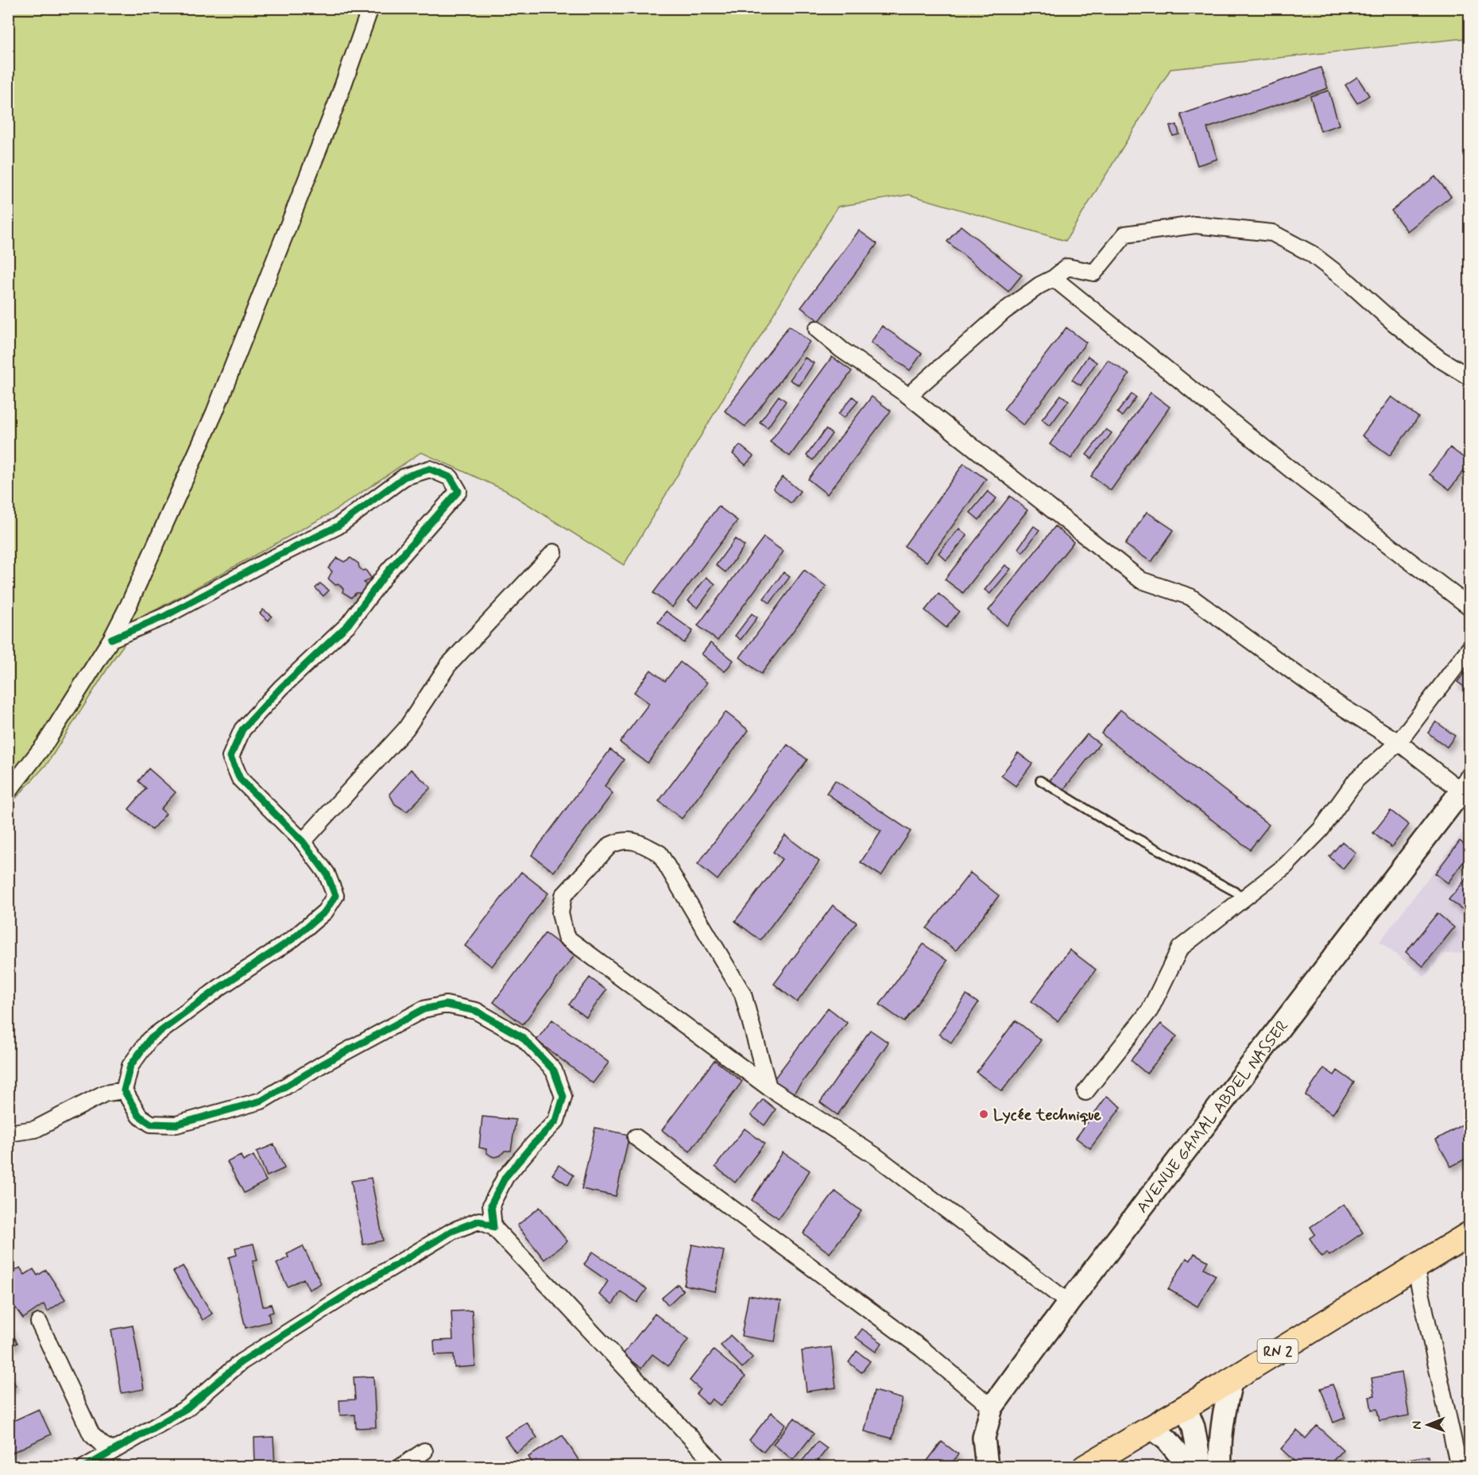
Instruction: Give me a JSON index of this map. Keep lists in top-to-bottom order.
{
  "streets": {
    "main road": ["RN 2"],
    "street": ["AVENUE GAMAL ABDEL NASSER"]
  },
  "places": ["Lycée technique"],
  "north": "left"
}
